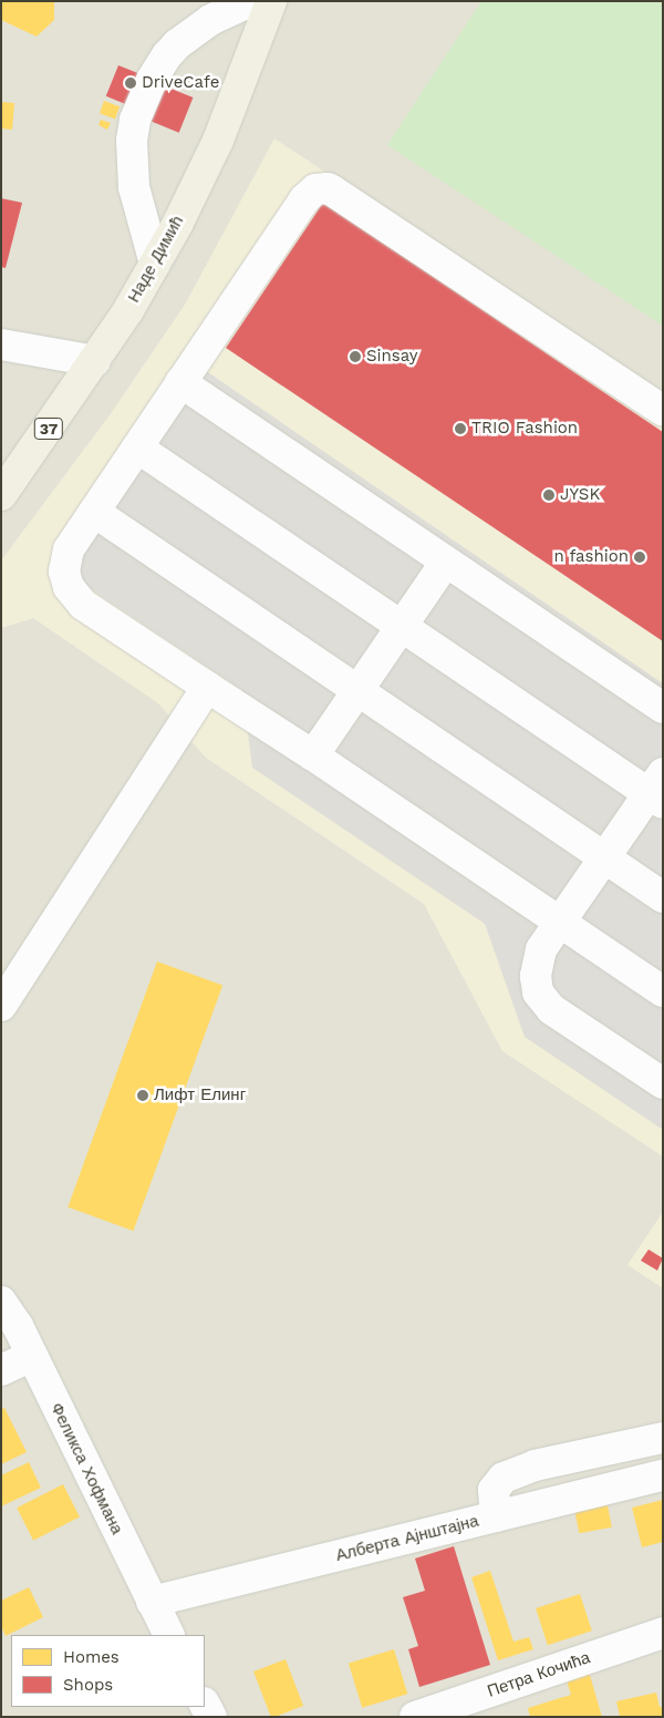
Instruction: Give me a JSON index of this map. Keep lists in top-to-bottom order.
{
  "streets": {
    "main road": ["Наде Димић", "37"],
    "street": ["Феликса Хофмана", "Алберта Ајнштајна", "Петра Кочића"]
  },
  "crossings": [
    ["Феликса Хофмана", "Алберта Ајнштајна"]
  ],
  "places": [
    "DriveCafe",
    "Sinsay",
    "TRIO Fashion",
    "JYSK",
    "n fashion",
    "Лифт Елинг"
  ],
  "legend": ["Homes", "Shops"]
}
